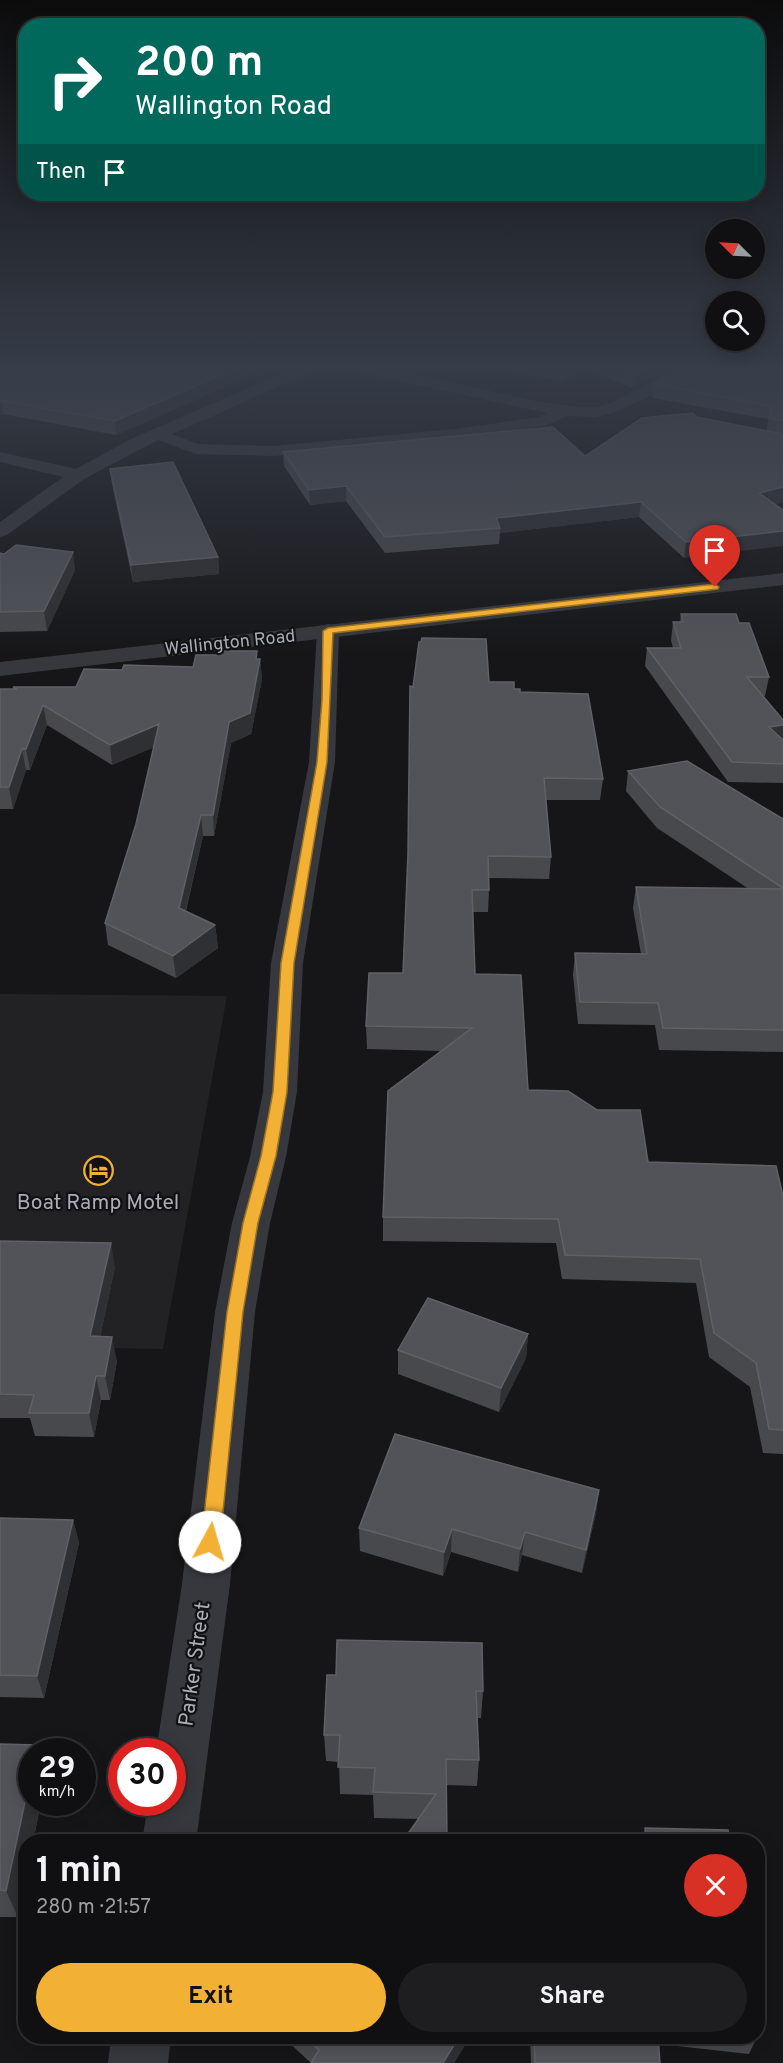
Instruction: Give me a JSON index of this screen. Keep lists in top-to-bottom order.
{
  "streets": {
    "street": ["Wallington Road", "Parker Street"]
  },
  "crossings": [
    ["Wallington Road", "Parker Street"]
  ],
  "places": {
    "hotel": ["Boat Ramp Motel"]
  },
  "north": "top left",
  "page": {
    "turn": ["200 m", "Wallington Road"],
    "then": "Then",
    "speed": "29 km/h",
    "limit": "30",
    "heading": ["1 min", "280 m · 21:57"],
    "buttons": ["Exit", "Share"]
  }
}
